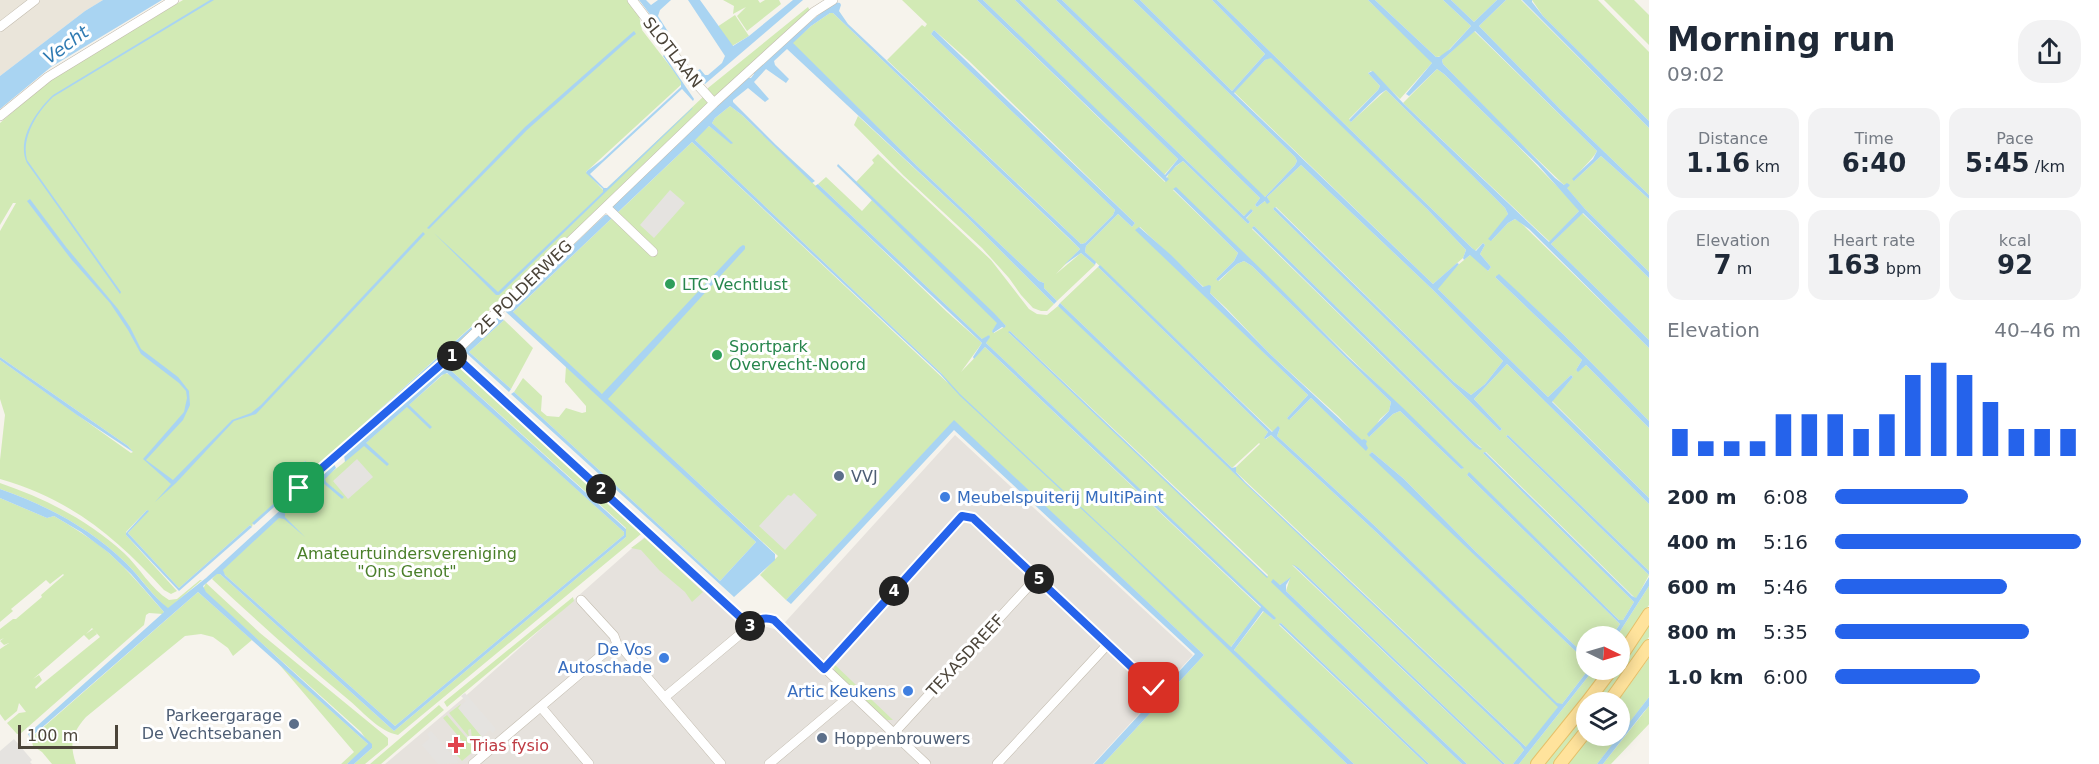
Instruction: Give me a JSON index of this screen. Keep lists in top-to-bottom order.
{
  "streets": {
    "street": ["SLOTLAAN", "2E POLDERWEG", "TEXASDREEF"]
  },
  "crossings": [
    ["SLOTLAAN", "2E POLDERWEG"]
  ],
  "water": ["Vecht"],
  "parks": ["Amateurtuindersvereniging \"Ons Genot\""],
  "places": {
    "other": [
      "LTC Vechtlust",
      "Sportpark Overvecht-Noord",
      "VVJ",
      "Meubelspuiterij MultiPaint",
      "De Vos Autoschade",
      "Artic Keukens",
      "Parkeergarage De Vechtsebanen",
      "Hoppenbrouwers"
    ],
    "health": ["Trias fysio"]
  },
  "scale_bar": "100 m",
  "north": "right",
  "page": {
    "heading": ["Morning run", "09:02"],
    "stats": [
      ["Distance", "1.16 km"],
      ["Time", "6:40"],
      ["Pace", "5:45 /km"],
      ["Elevation", "7 m"],
      ["Heart rate", "163 bpm"],
      ["kcal", "92"]
    ],
    "chart": ["Elevation", "40–46 m"],
    "pins": [
      "1",
      "2",
      "5",
      "4",
      "3"
    ],
    "list": [
      {
        "name": "200 m",
        "note": "6:08"
      },
      {
        "name": "400 m",
        "note": "5:16"
      },
      {
        "name": "600 m",
        "note": "5:46"
      },
      {
        "name": "800 m",
        "note": "5:35"
      },
      {
        "name": "1.0 km",
        "note": "6:00"
      }
    ],
    "scale": "100 m"
  }
}
